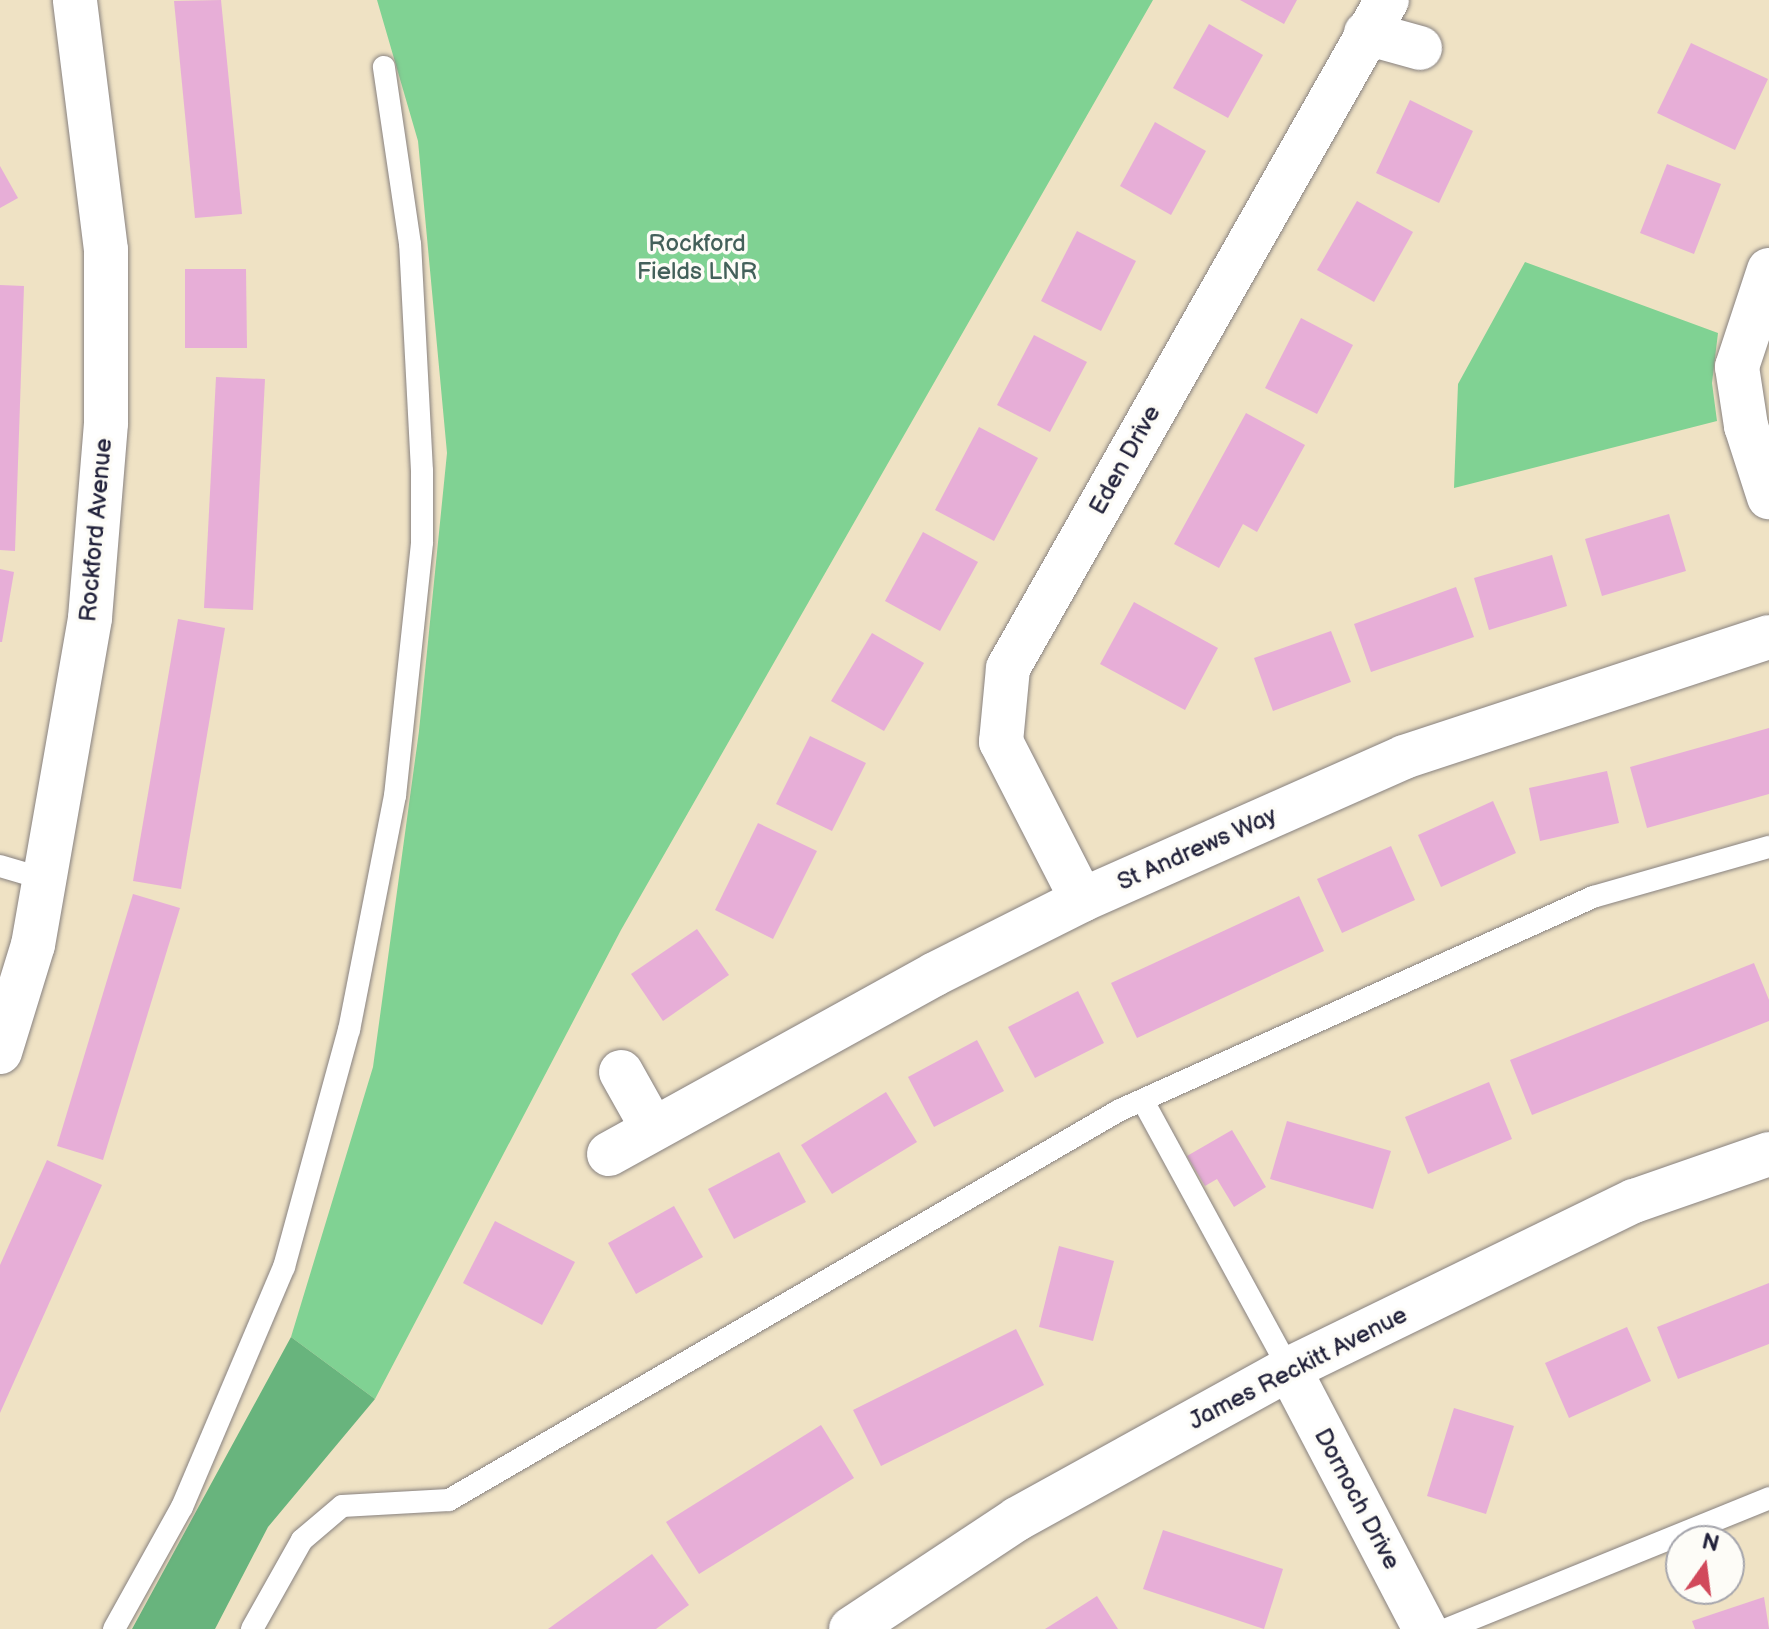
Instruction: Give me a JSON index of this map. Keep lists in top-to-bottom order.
{
  "streets": {
    "street": [
      "Eden Drive",
      "Rockford Avenue",
      "St Andrews Way",
      "James Reckitt Avenue",
      "Dornoch Drive"
    ]
  },
  "crossings": [
    ["Eden Drive", "St Andrews Way"],
    ["James Reckitt Avenue", "Dornoch Drive"]
  ],
  "parks": ["Rockford Fields LNR"],
  "north": "top"
}
